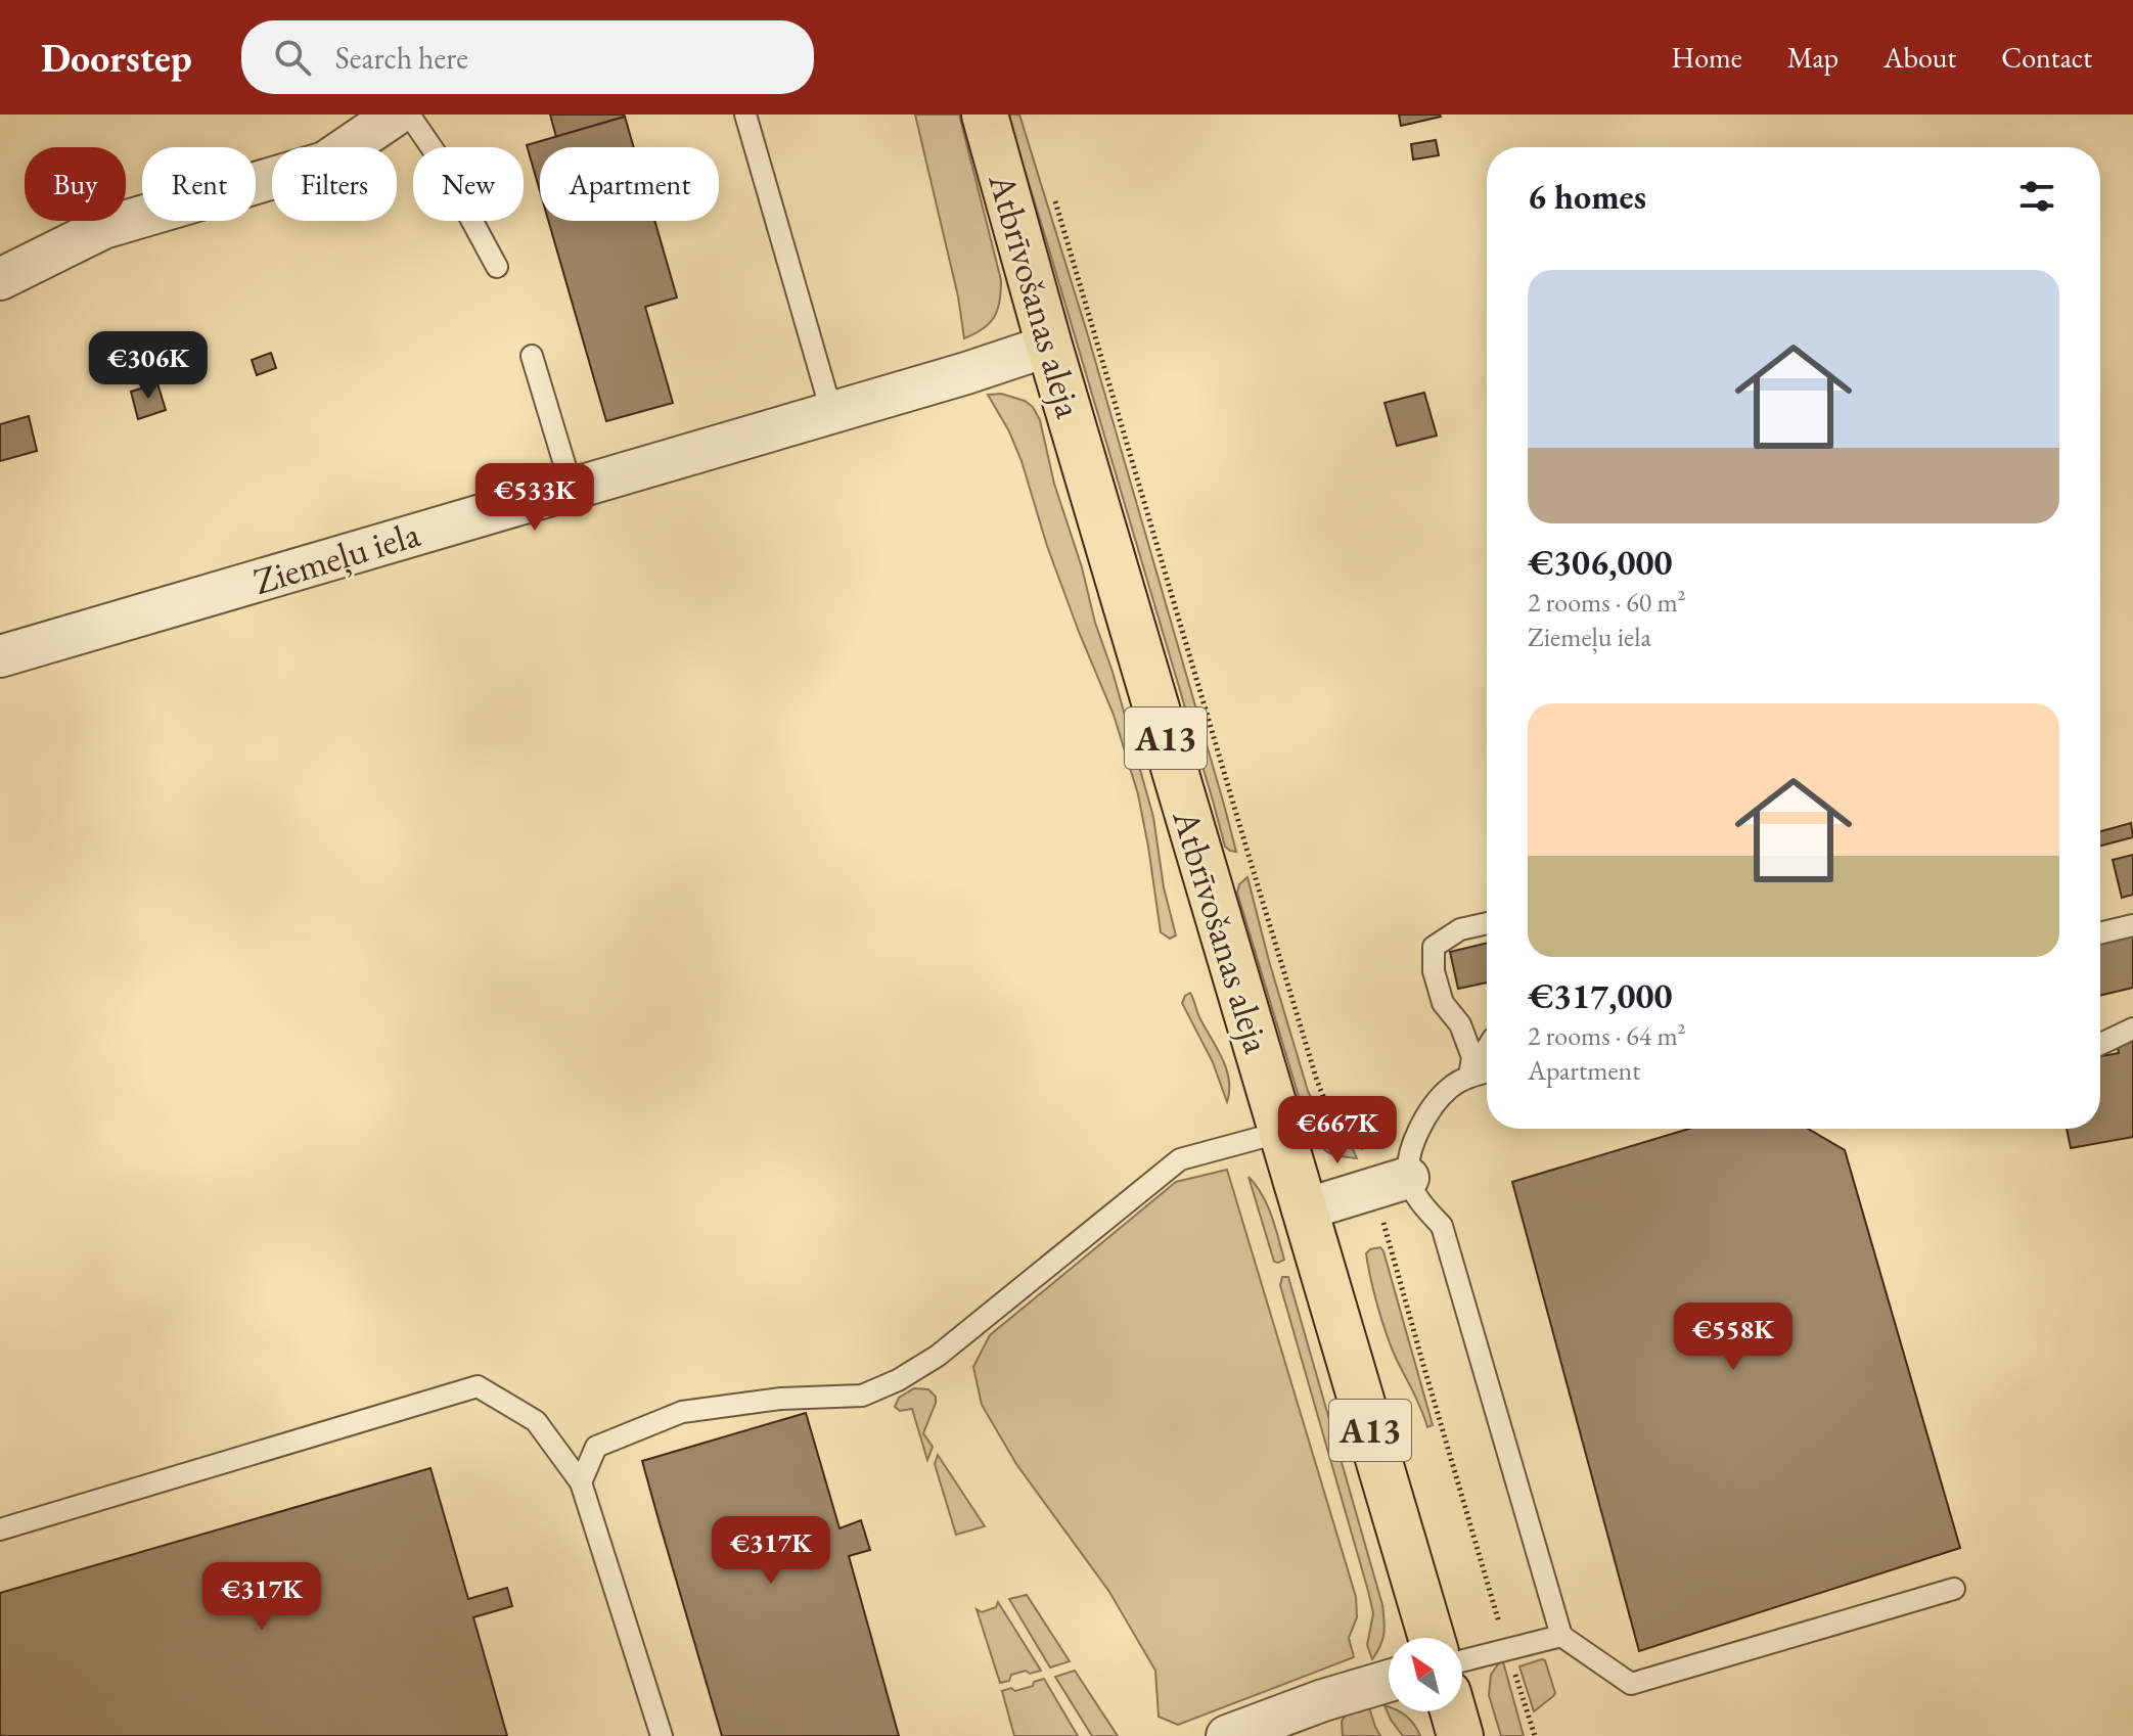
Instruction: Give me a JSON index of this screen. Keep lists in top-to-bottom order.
{
  "streets": {
    "main road": ["Atbrīvošanas aleja", "A13"],
    "street": ["Ziemeļu iela"]
  },
  "crossings": [
    ["Atbrīvošanas aleja", "Ziemeļu iela"]
  ],
  "north": "top left",
  "page": {
    "header": "Doorstep",
    "search": "Search here",
    "nav": [
      "Home",
      "Map",
      "About",
      "Contact"
    ],
    "chip": [
      "Buy",
      "Rent",
      "Filters",
      "New",
      "Apartment"
    ],
    "heading": "6 homes",
    "list": [
      {
        "name": "€306,000",
        "note": "2 rooms · 60 m² · Ziemeļu iela"
      },
      {
        "name": "€317,000",
        "note": "2 rooms · 64 m² · Apartment"
      }
    ],
    "price": [
      "€306K",
      "€533K",
      "€667K",
      "€558K",
      "€317K",
      "€317K"
    ]
  }
}
